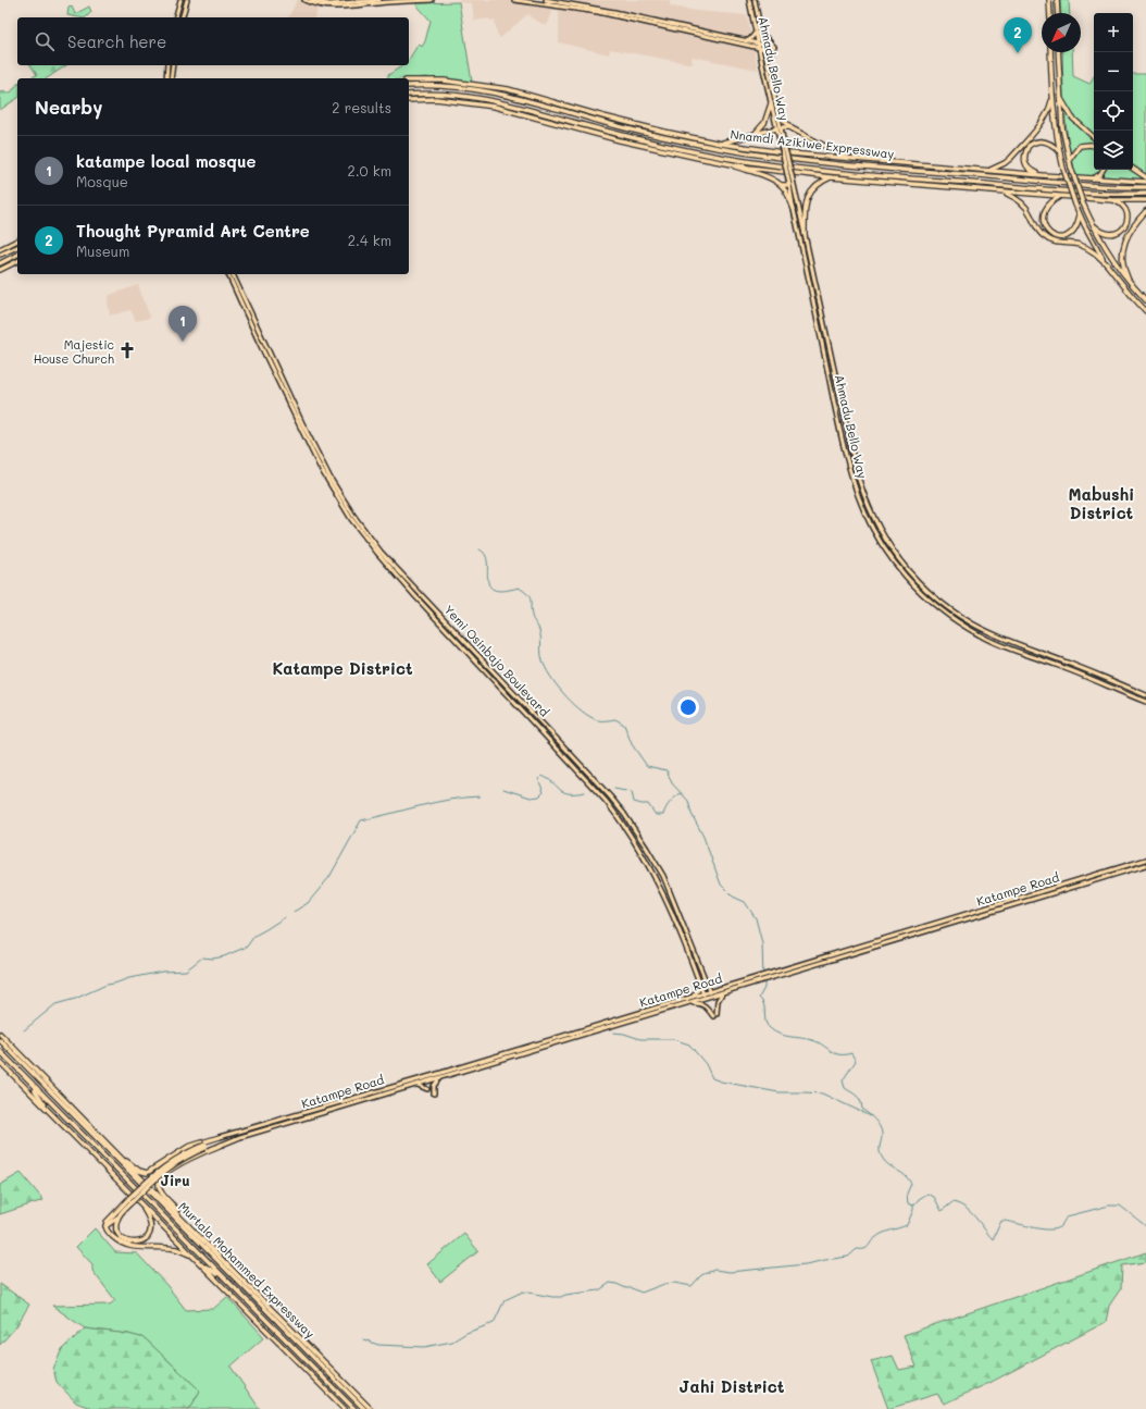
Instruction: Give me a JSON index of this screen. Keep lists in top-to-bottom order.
{
  "streets": {
    "highway": ["Nnamdi Azikiwe Expressway", "Murtala Mohammed Expressway"],
    "main road": ["Ahmadu Bello Way", "Yemi Osinbajo Boulevard", "Katampe Road"]
  },
  "crossings": [
    ["Yemi Osinbajo Boulevard", "Katampe Road"]
  ],
  "districts": [
    "Mabushi District",
    "Katampe District",
    "Jiru",
    "Jahi District"
  ],
  "places": {
    "church": ["Majestic House Church"]
  },
  "north": "bottom left",
  "page": {
    "map_buttons": ["+", "−"],
    "pins": ["2", "1"],
    "search": "Search here",
    "heading": ["Nearby", "2 results"],
    "list": [
      {
        "mark": "1",
        "name": "katampe local mosque",
        "note": "Mosque",
        "value": "2.0 km"
      },
      {
        "mark": "2",
        "name": "Thought Pyramid Art Centre",
        "note": "Museum",
        "value": "2.4 km"
      }
    ]
  }
}
